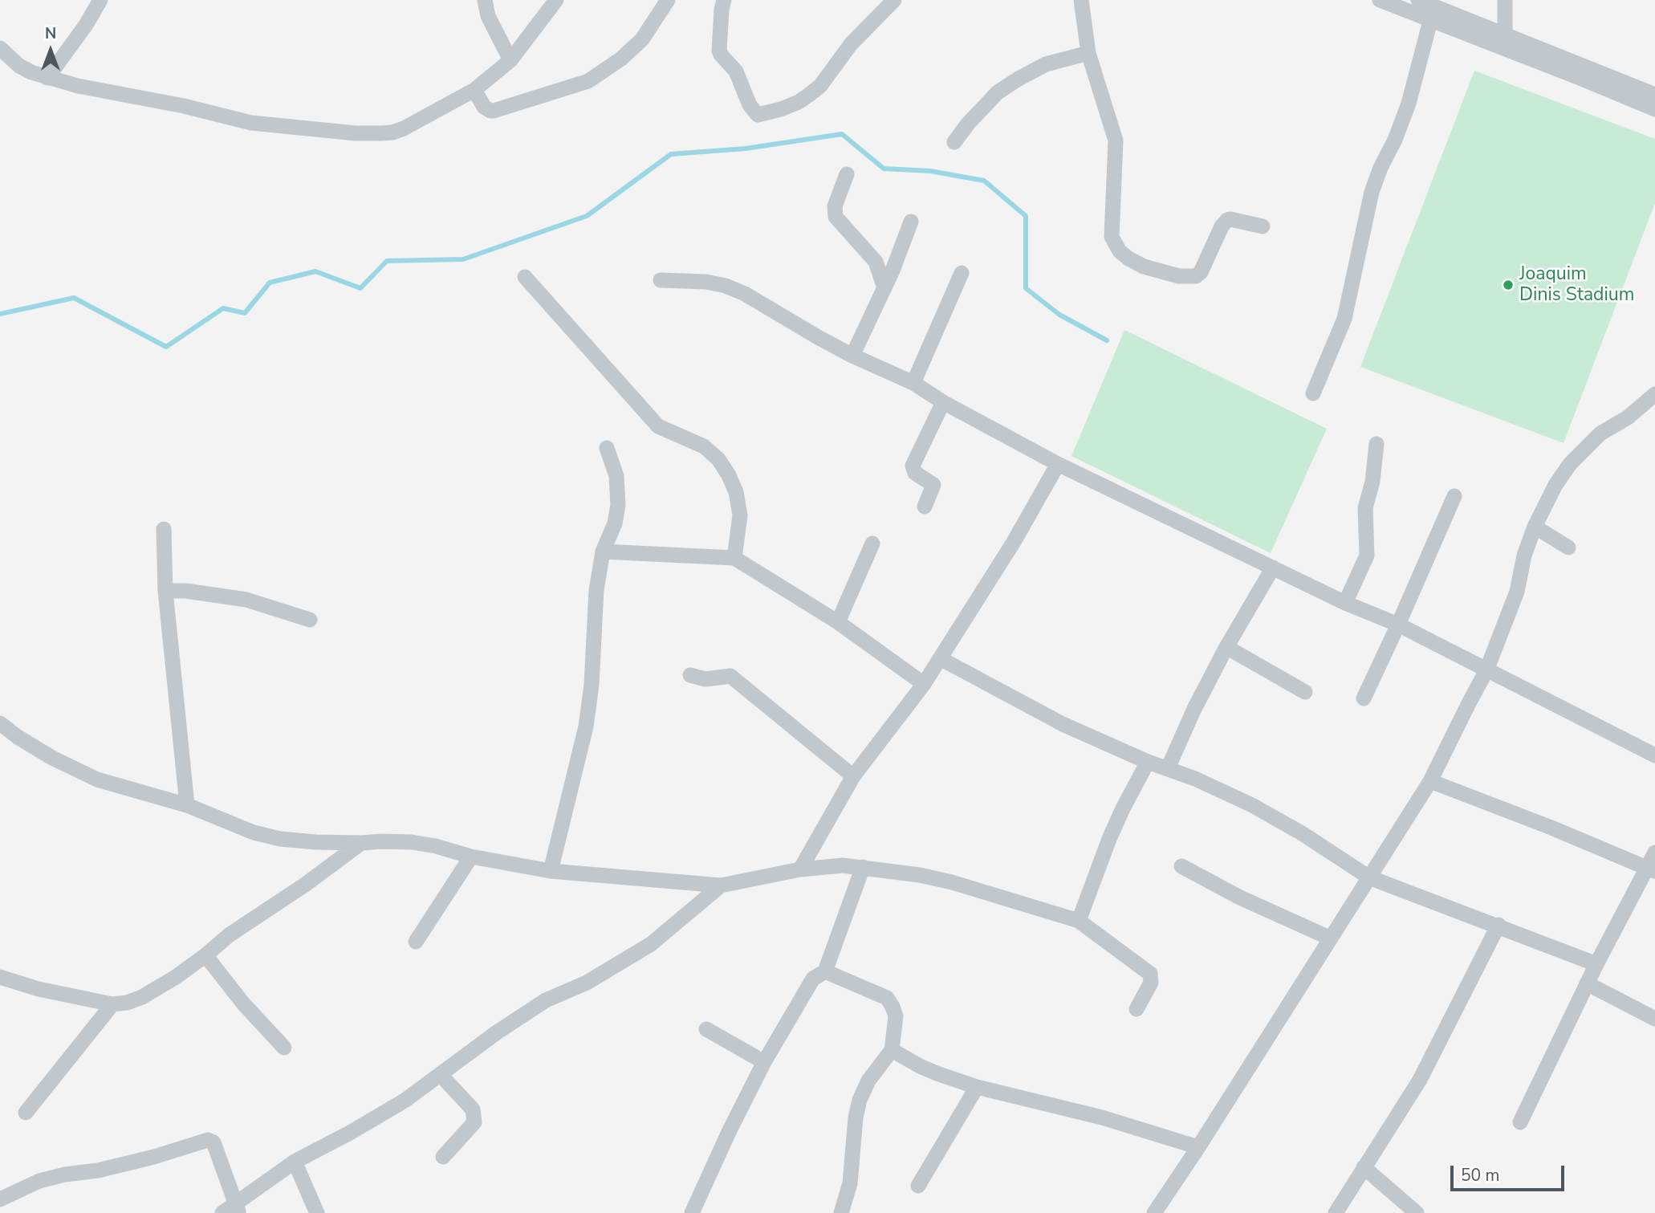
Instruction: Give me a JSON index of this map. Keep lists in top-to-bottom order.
{
  "places": ["Joaquim Dinis Stadium"],
  "scale_bar": "50 m",
  "north": "top"
}
